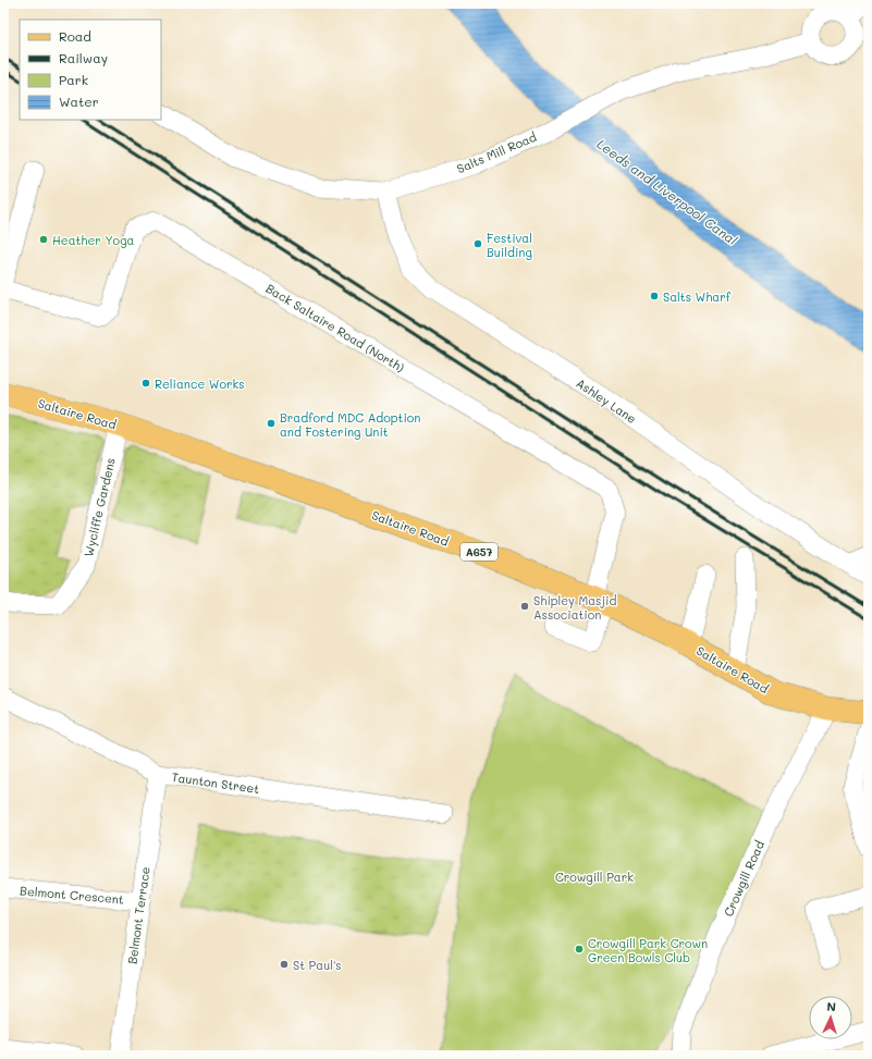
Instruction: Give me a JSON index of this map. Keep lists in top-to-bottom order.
{
  "streets": {
    "main road": ["Saltaire Road", "A657"],
    "street": [
      "Salts Mill Road",
      "Back Saltaire Road (North)",
      "Ashley Lane",
      "Wycliffe Gardens",
      "Taunton Street",
      "Crowgill Road",
      "Belmont Crescent",
      "Belmont Terrace"
    ]
  },
  "crossings": [
    ["Salts Mill Road", "Ashley Lane"],
    ["Back Saltaire Road (North)", "Saltaire Road"],
    ["Saltaire Road", "Wycliffe Gardens"],
    ["Saltaire Road", "A657"],
    ["Saltaire Road", "Crowgill Road"],
    ["A657", "Crowgill Road"],
    ["Taunton Street", "Belmont Terrace"],
    ["Belmont Crescent", "Belmont Terrace"]
  ],
  "water": ["Leeds and Liverpool Canal"],
  "parks": ["Crowgill Park"],
  "places": [
    "Heather Yoga",
    "Festival Building",
    "Salts Wharf",
    "Reliance Works",
    "Bradford MDC Adoption and Fostering Unit",
    "Shipley Masjid Association",
    "Crowgill Park Crown Green Bowls Club",
    "St Paul's"
  ],
  "legend": [
    "Road",
    "Railway",
    "Park",
    "Water"
  ],
  "north": "top"
}
